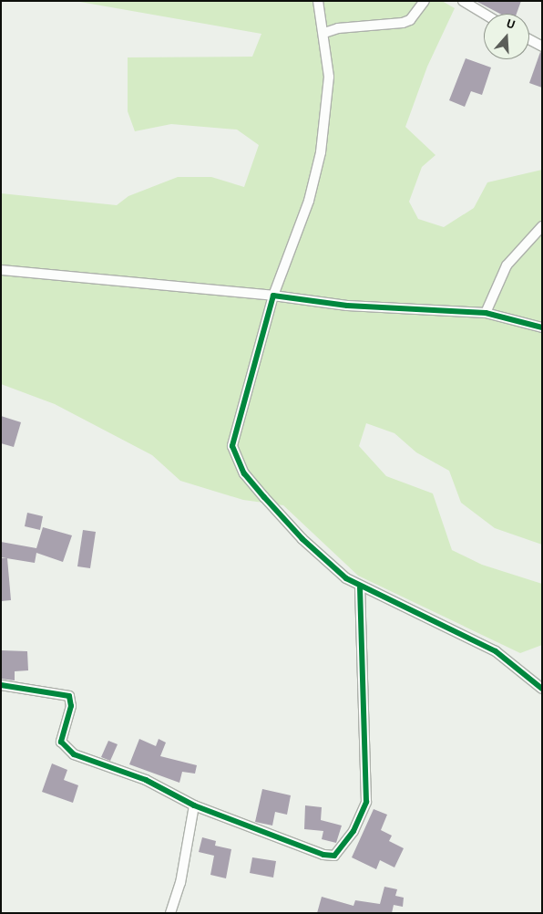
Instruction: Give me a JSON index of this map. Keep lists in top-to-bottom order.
{
  "north": "top"
}
